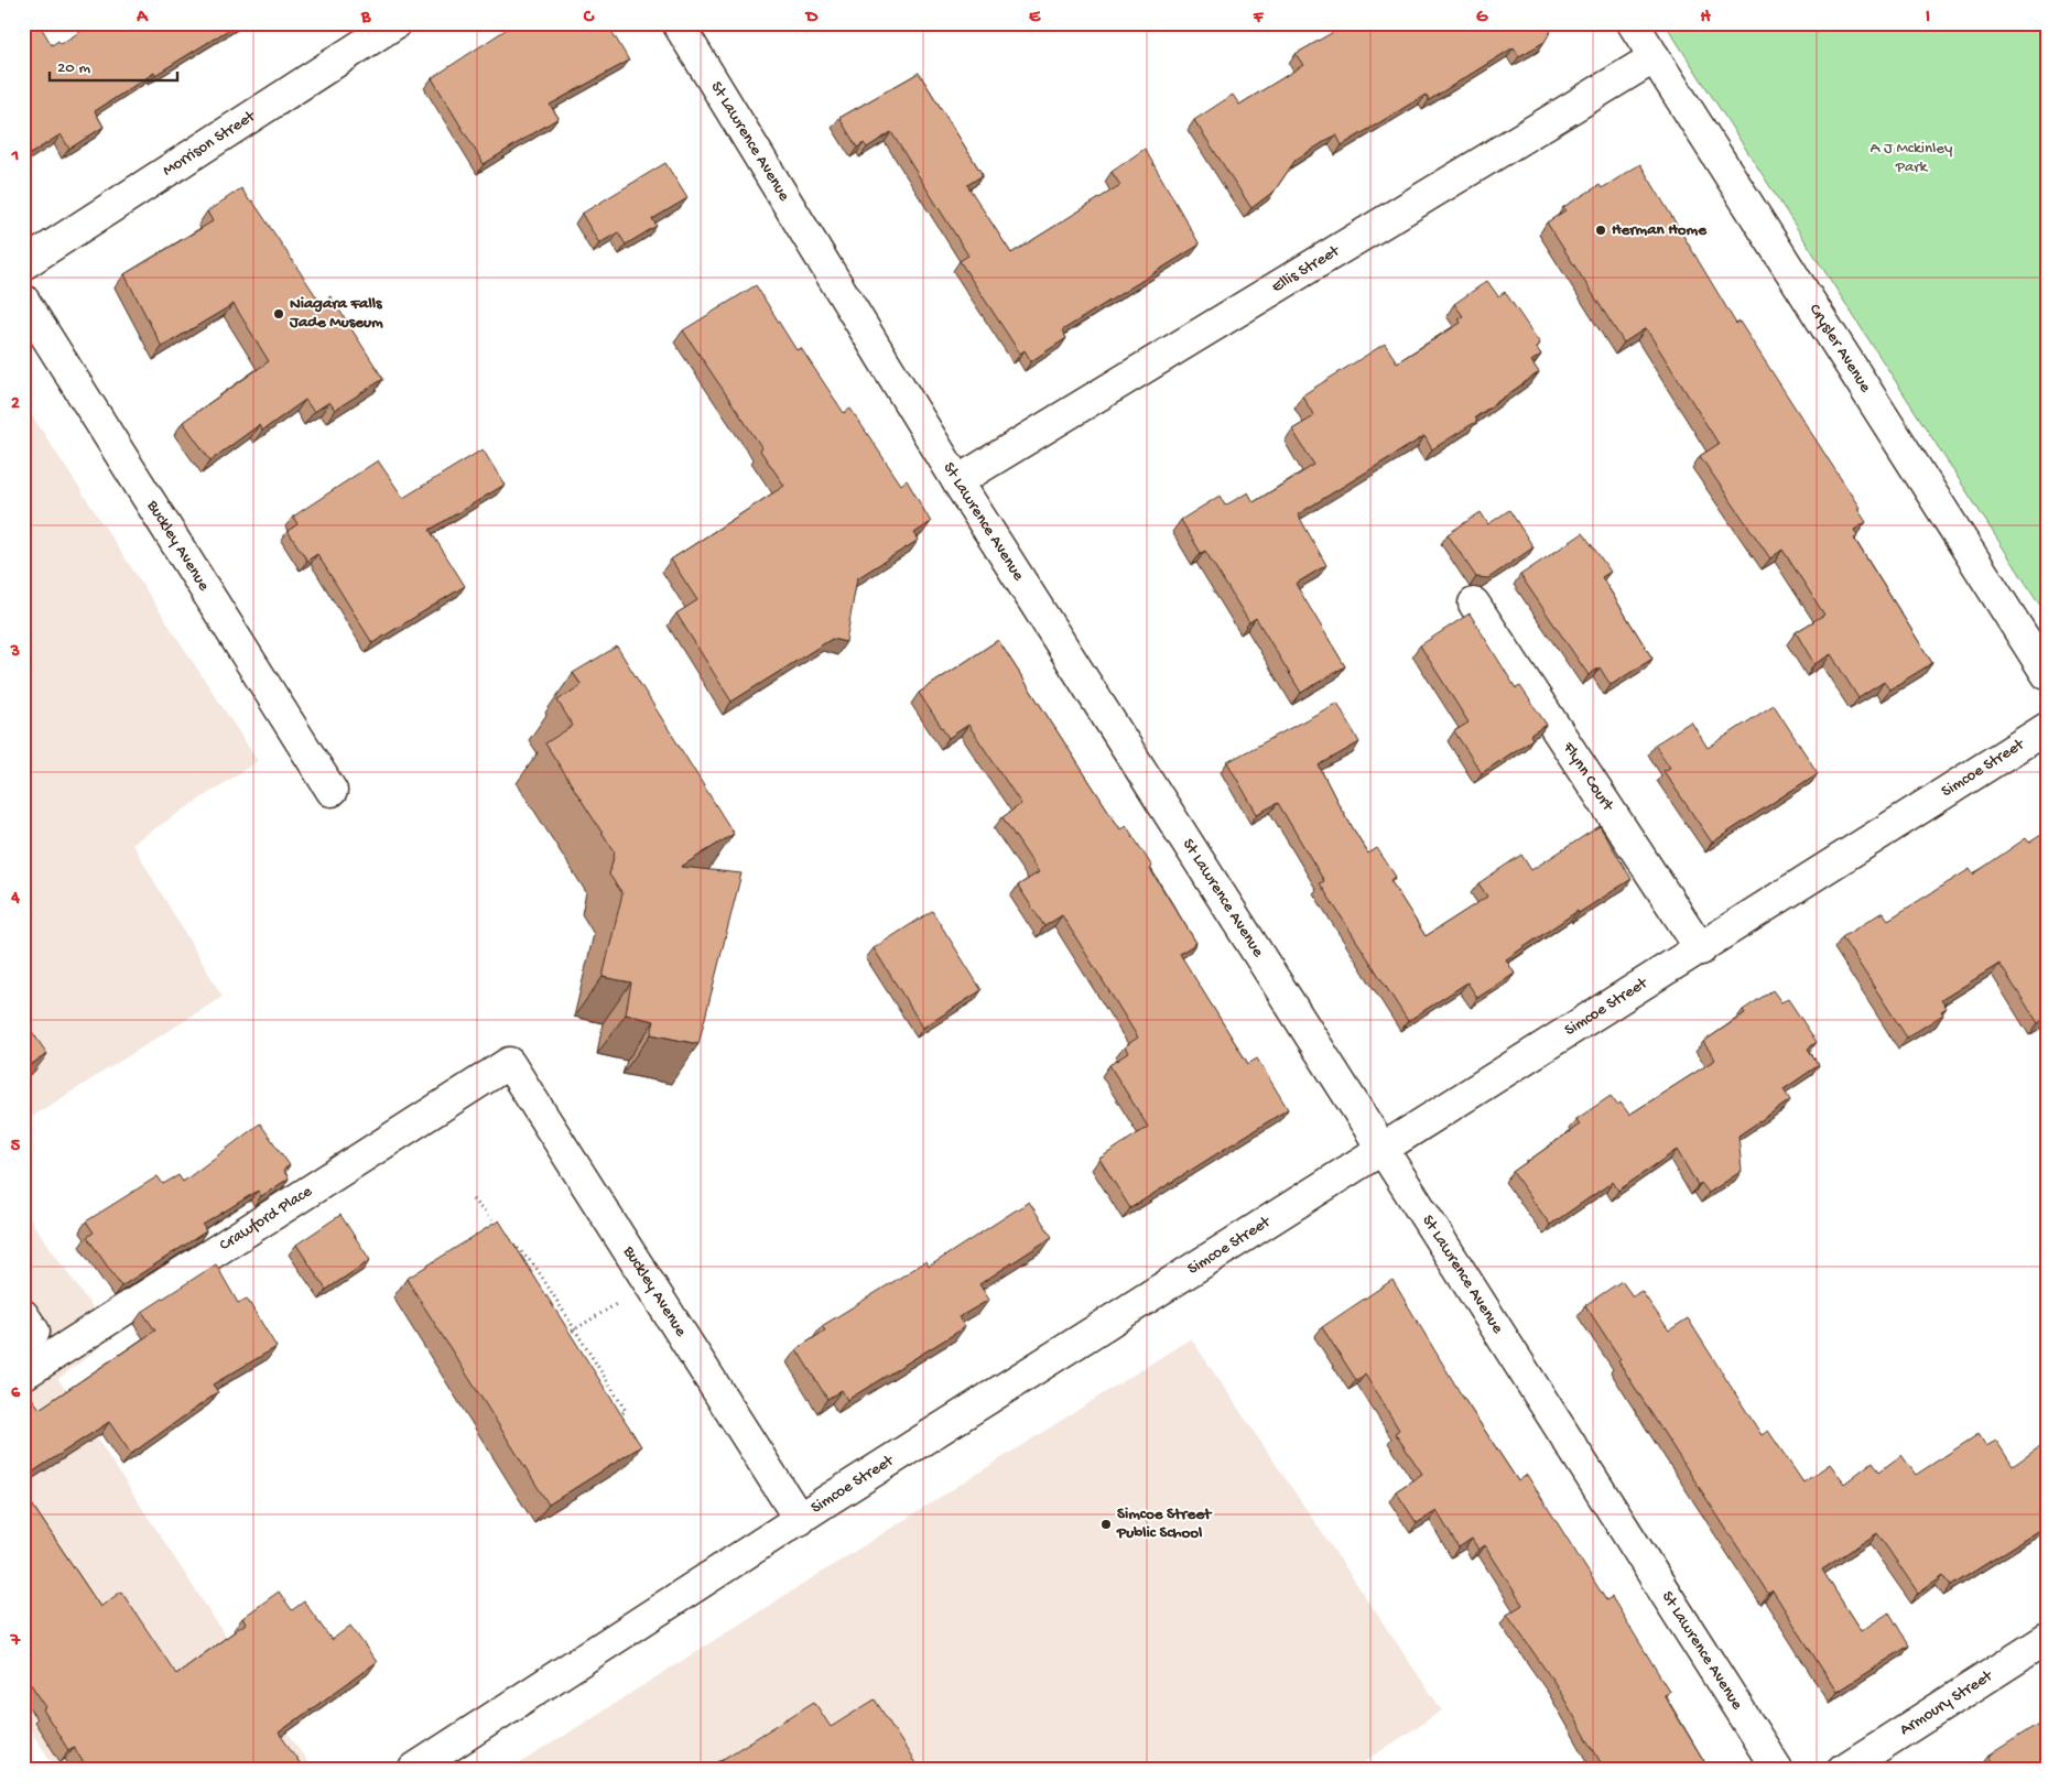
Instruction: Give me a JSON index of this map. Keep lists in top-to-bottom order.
{
  "streets": {
    "street": [
      "St Lawrence Avenue",
      "Morrison Street",
      "Ellis Street",
      "Crysler Avenue",
      "Buckley Avenue",
      "Simcoe Street",
      "Flynn Court",
      "Crawford Place",
      "Armoury Street"
    ]
  },
  "crossings": [
    ["St Lawrence Avenue", "Ellis Street"],
    ["St Lawrence Avenue", "Simcoe Street"],
    ["Ellis Street", "Crysler Avenue"],
    ["Buckley Avenue", "Simcoe Street"],
    ["Buckley Avenue", "Crawford Place"],
    ["Simcoe Street", "Flynn Court"]
  ],
  "parks": ["A J Mckinley Park"],
  "places": ["Herman Home", "Niagara Falls Jade Museum", "Simcoe Street Public School"],
  "scale_bar": "20 m",
  "grid": {
    "columns": [
      "A",
      "B",
      "C",
      "D",
      "E",
      "F",
      "G",
      "H",
      "I"
    ],
    "rows": [
      "1",
      "2",
      "3",
      "4",
      "5",
      "6",
      "7"
    ]
  }
}
